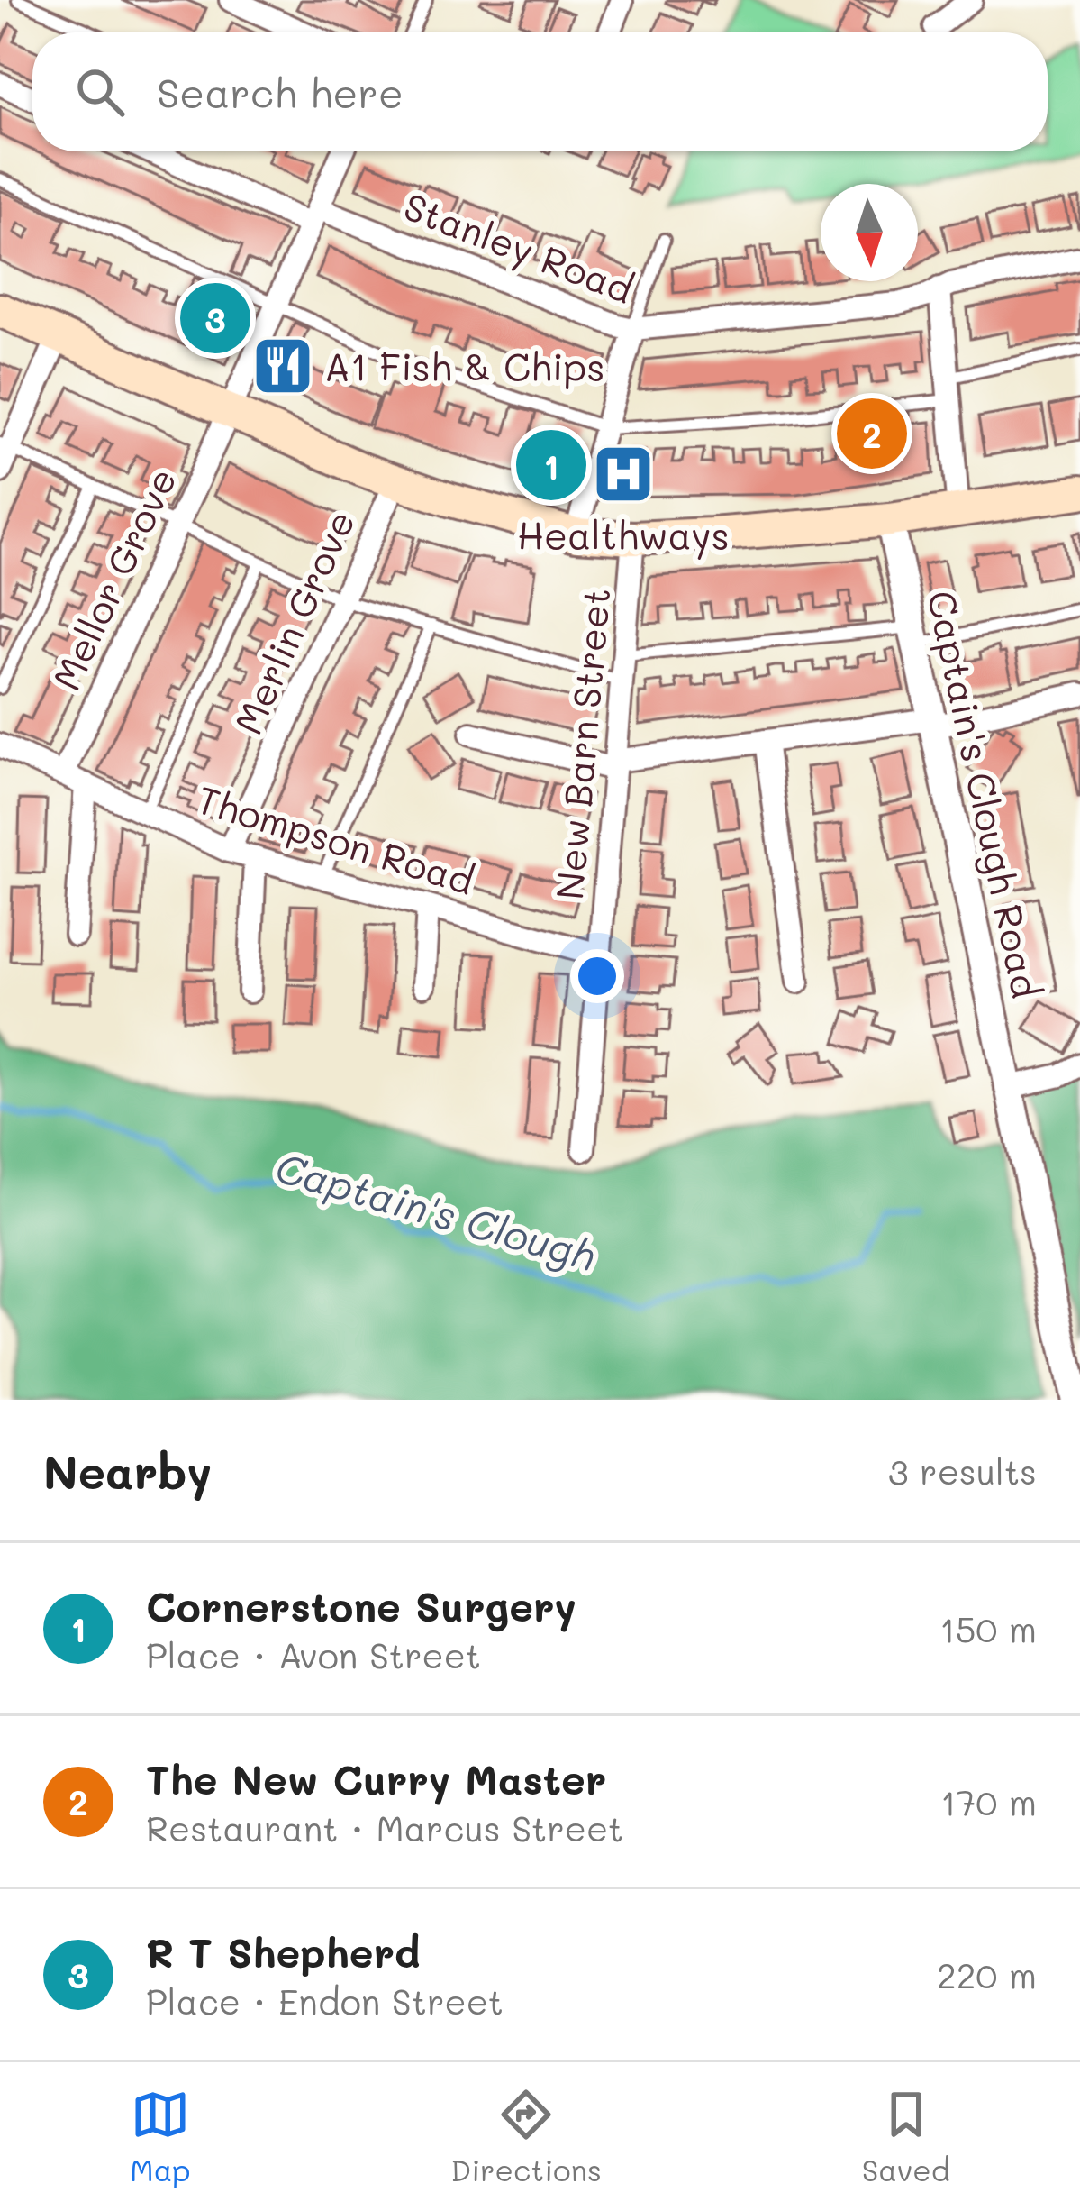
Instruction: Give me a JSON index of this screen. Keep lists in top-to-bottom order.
{
  "streets": {
    "street": [
      "Stanley Road",
      "Mellor Grove",
      "Merlin Grove",
      "New Barn Street",
      "Captain's Clough Road",
      "Thompson Road"
    ]
  },
  "crossings": [
    ["Stanley Road", "Mellor Grove"],
    ["Mellor Grove", "Thompson Road"],
    ["Merlin Grove", "Thompson Road"],
    ["New Barn Street", "Thompson Road"]
  ],
  "water": ["Captain's Clough"],
  "places": {
    "restaurant": ["A1 Fish & Chips"],
    "hospital": ["Healthways"]
  },
  "north": "bottom",
  "page": {
    "search": "Search here",
    "pins": ["3", "2", "1"],
    "heading": ["Nearby", "3 results"],
    "list": [
      {
        "mark": "1",
        "name": "Cornerstone Surgery",
        "note": "Place · Avon Street",
        "value": "150 m"
      },
      {
        "mark": "2",
        "name": "The New Curry Master",
        "note": "Restaurant · Marcus Street",
        "value": "170 m"
      },
      {
        "mark": "3",
        "name": "R T Shepherd",
        "note": "Place · Endon Street",
        "value": "220 m"
      }
    ],
    "nav": ["Map", "Directions", "Saved"]
  }
}
